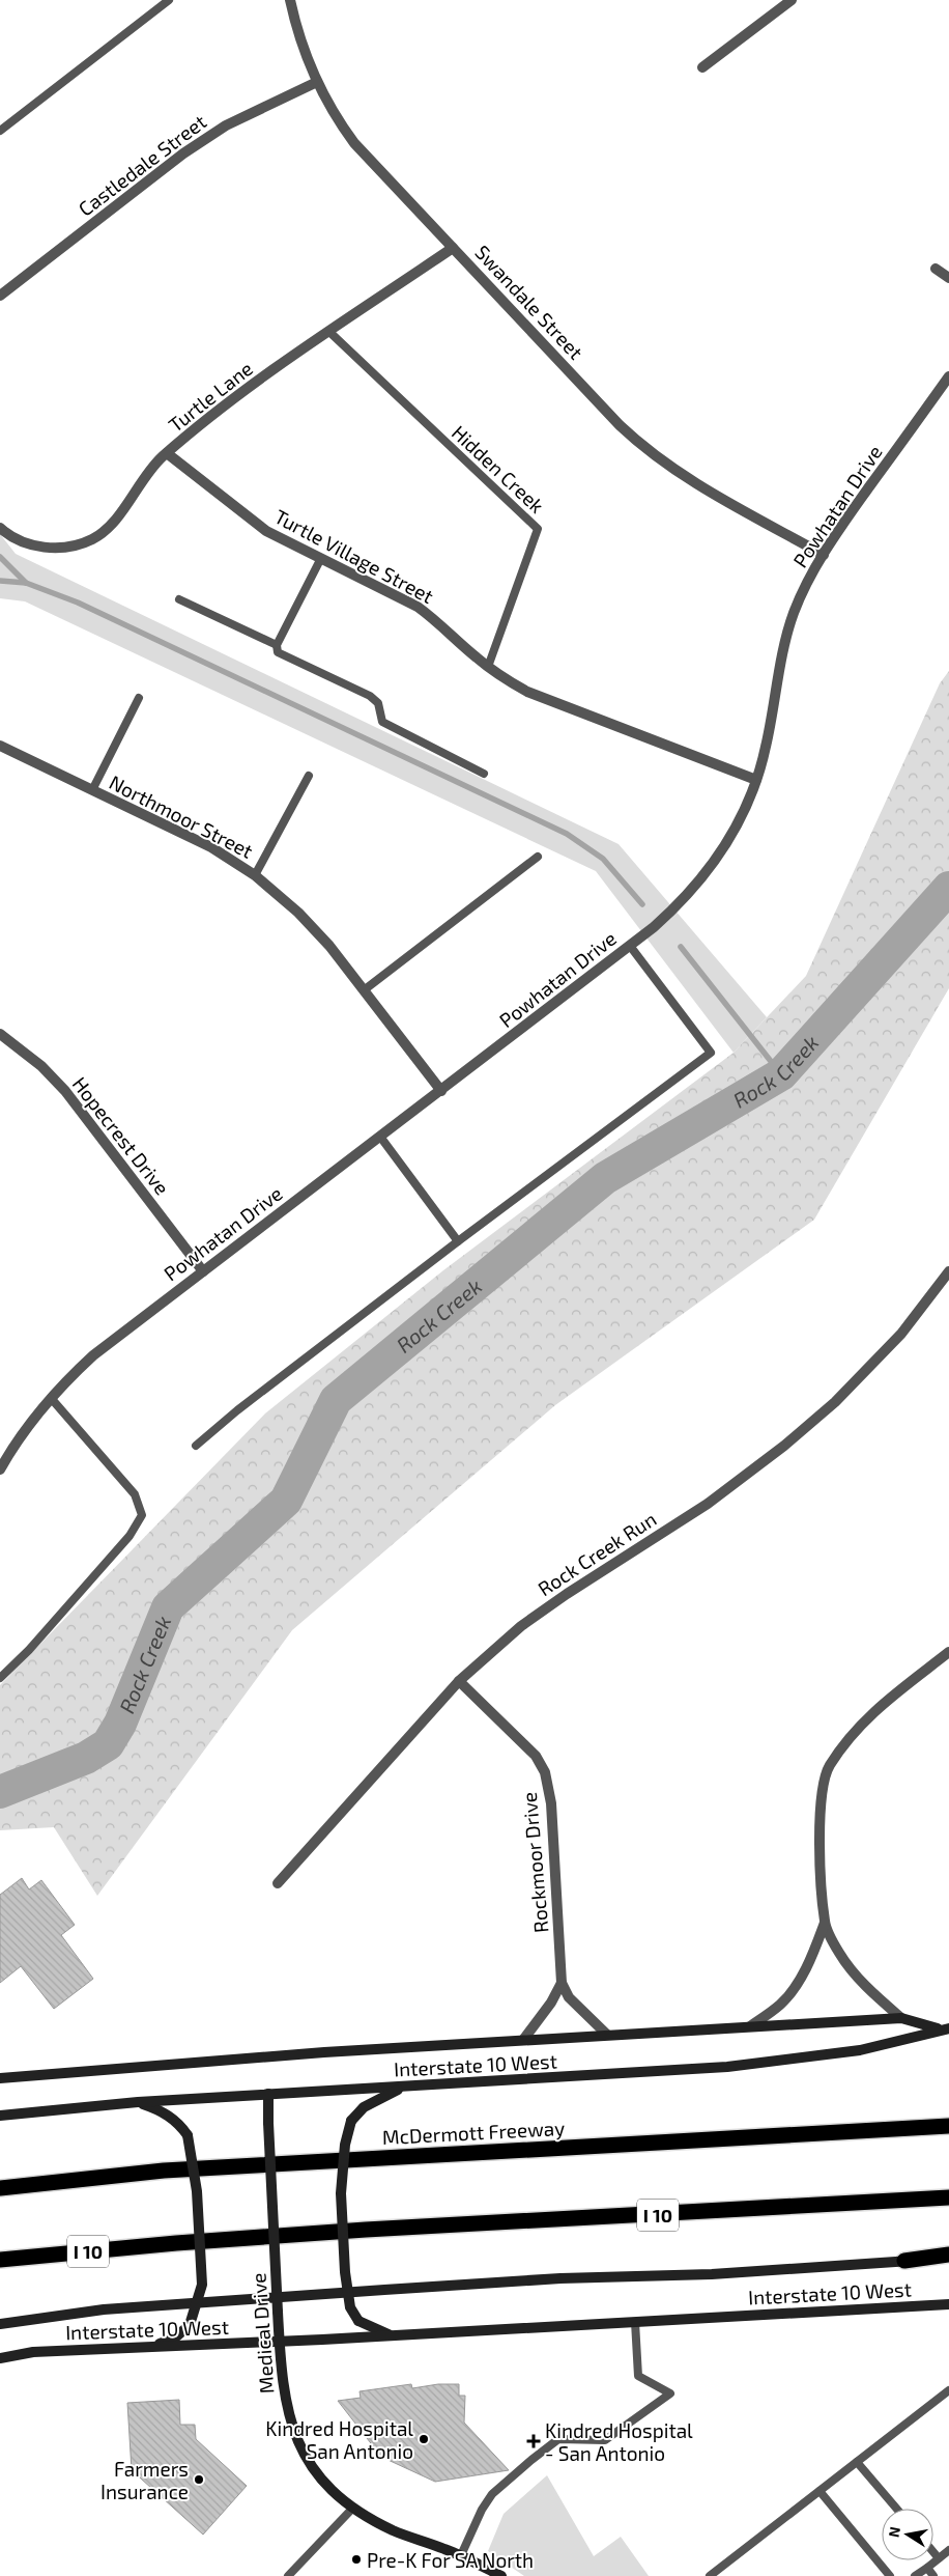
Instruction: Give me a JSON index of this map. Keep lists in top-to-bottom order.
{
  "streets": {
    "highway": ["McDermott Freeway", "I 10"],
    "main road": ["Interstate 10 West", "Medical Drive"],
    "street": [
      "Castledale Street",
      "Swandale Street",
      "Turtle Lane",
      "Powhatan Drive",
      "Turtle Village Street",
      "Northmoor Street",
      "Hopecrest Drive",
      "Rock Creek Run",
      "Rockmoor Drive"
    ],
    "lane": ["Hidden Creek"]
  },
  "crossings": [
    ["Castledale Street", "Swandale Street"],
    ["Swandale Street", "Turtle Lane"],
    ["Swandale Street", "Powhatan Drive"],
    ["Turtle Lane", "Hidden Creek"],
    ["Turtle Lane", "Turtle Village Street"],
    ["Hidden Creek", "Turtle Village Street"],
    ["Powhatan Drive", "Turtle Village Street"],
    ["Powhatan Drive", "Northmoor Street"],
    ["Powhatan Drive", "Hopecrest Drive"],
    ["Rock Creek Run", "Rockmoor Drive"],
    ["Interstate 10 West", "Medical Drive"]
  ],
  "water": ["Rock Creek"],
  "places": {
    "other": ["Kindred Hospital San Antonio", "Farmers Insurance", "Pre-K For SA North"],
    "health": ["Kindred Hospital - San Antonio"]
  },
  "north": "left"
}
